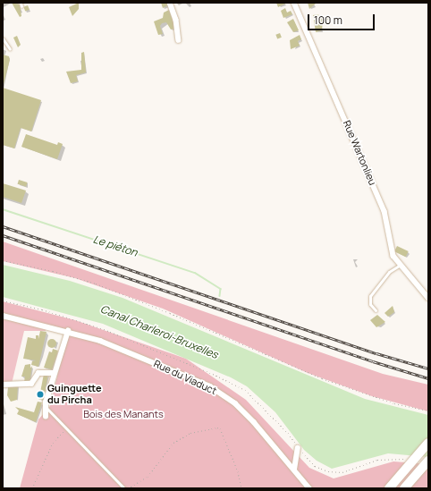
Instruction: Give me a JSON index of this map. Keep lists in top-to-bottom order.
{
  "streets": {
    "street": ["Rue Wartonlieu", "Rue du Viaduct"]
  },
  "water": ["Le piéton", "Canal Charleroi-Bruxelles"],
  "parks": ["Bois des Manants"],
  "places": ["Guinguette du Pircha"],
  "scale_bar": "100 m"
}
